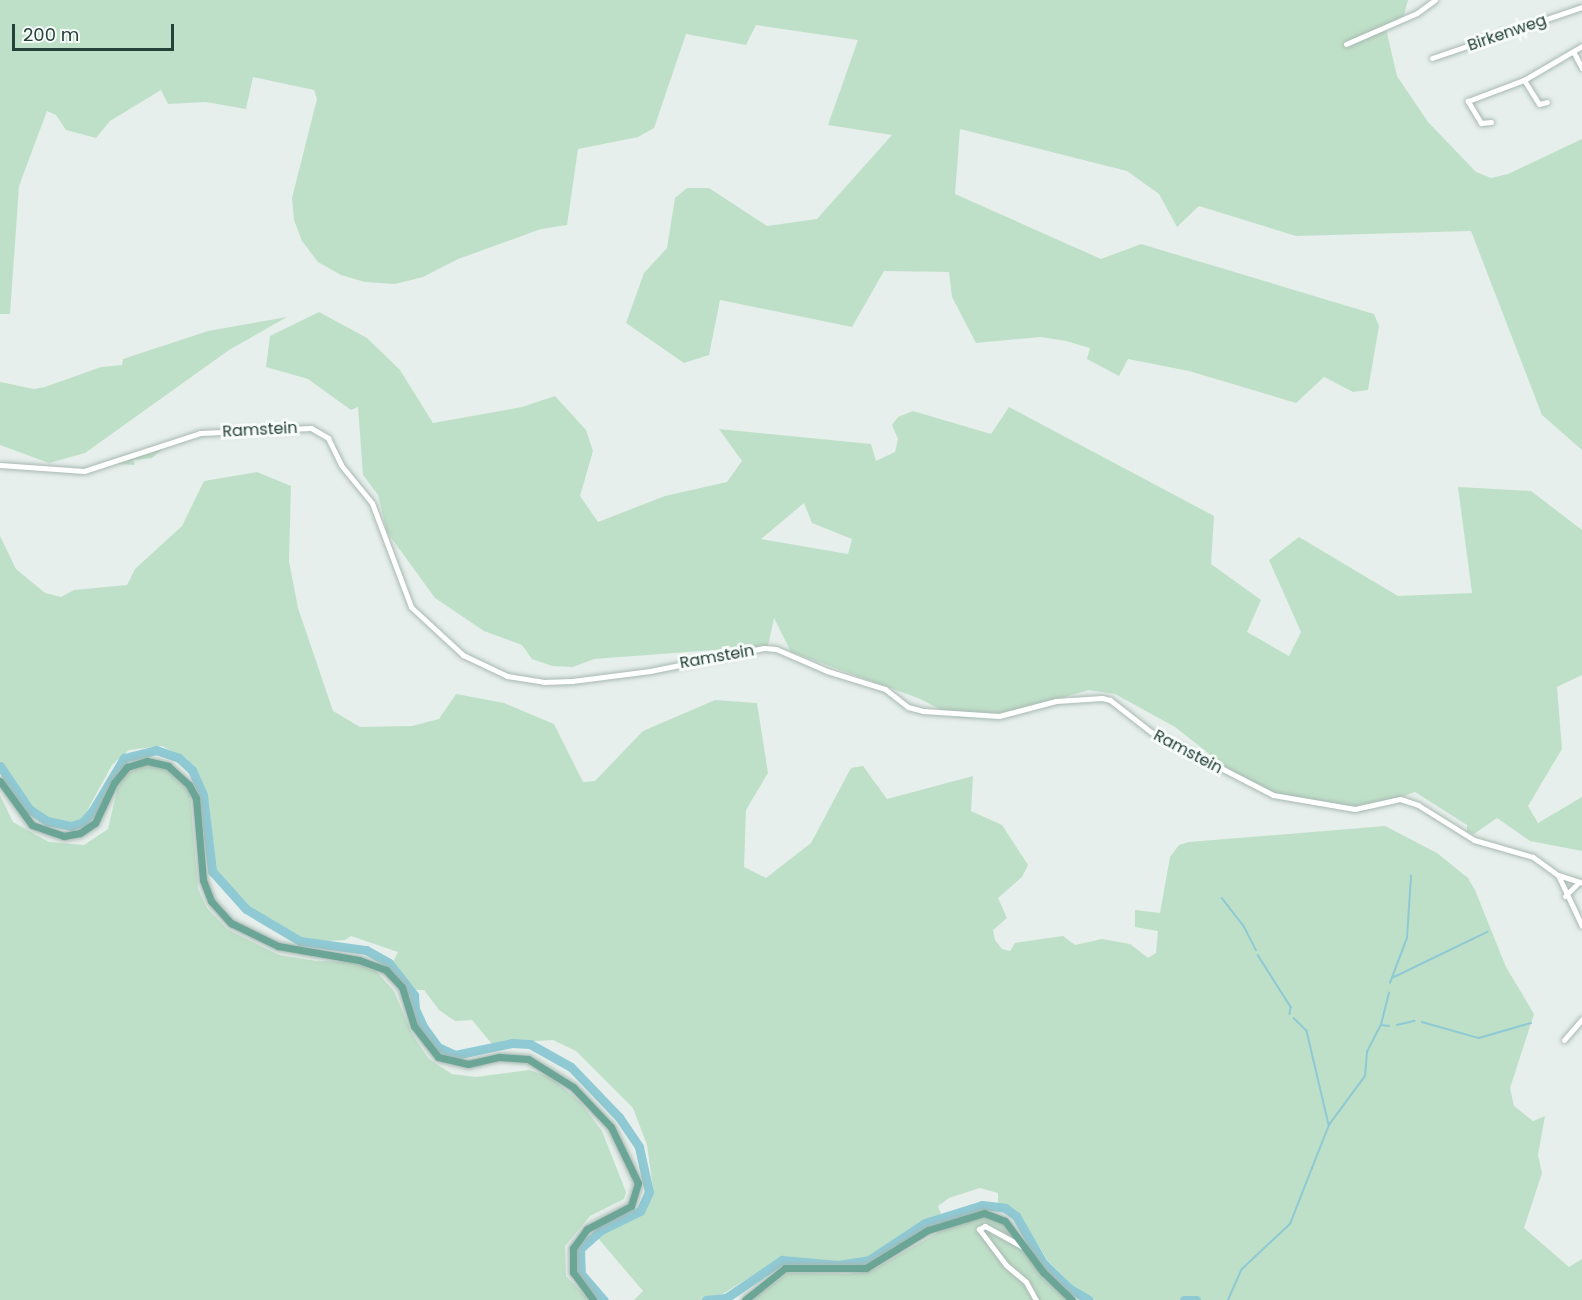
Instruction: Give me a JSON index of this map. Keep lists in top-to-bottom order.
{
  "streets": {
    "street": ["Birkenweg", "Ramstein"]
  },
  "scale_bar": "200 m"
}
